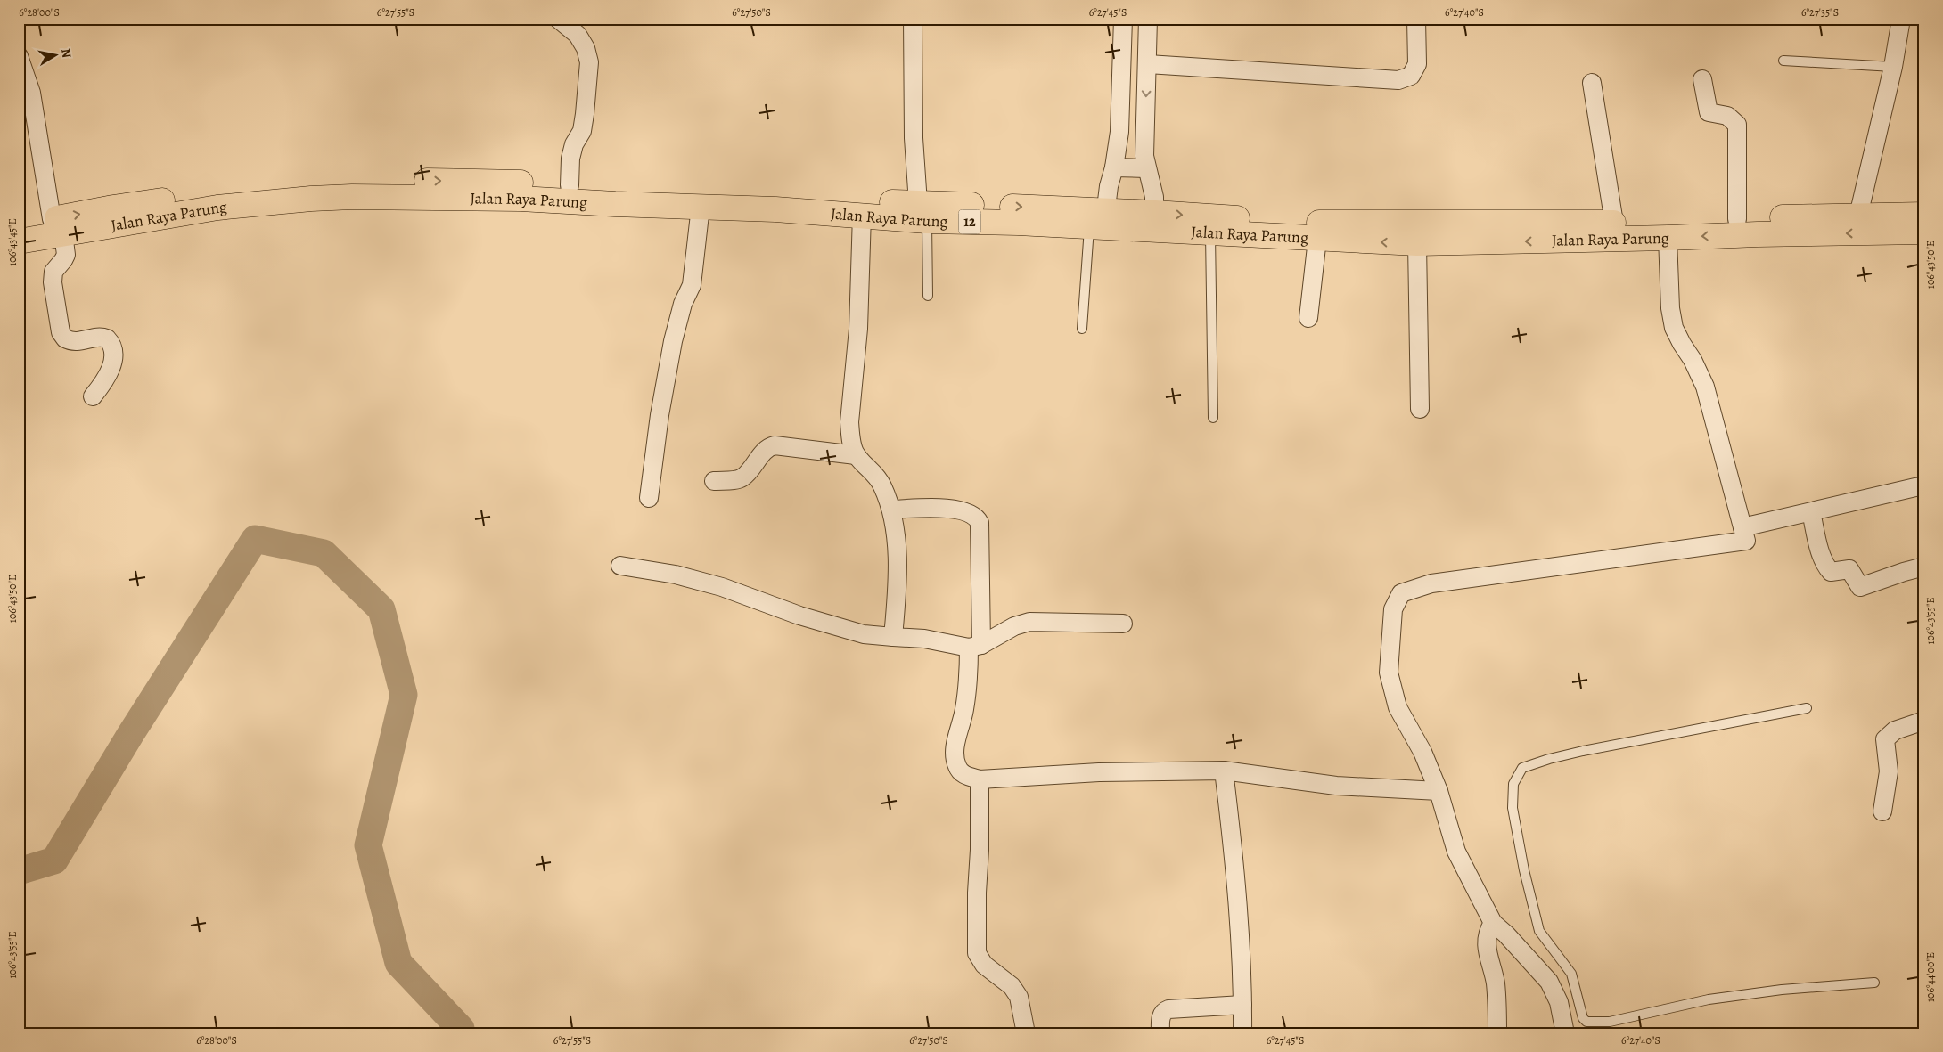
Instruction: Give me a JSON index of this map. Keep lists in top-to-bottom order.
{
  "streets": {
    "highway": ["Jalan Raya Parung", "12"]
  },
  "north": "right",
  "coordinates": [
    "6°28'00\"S",
    "6°27'55\"S",
    "6°27'50\"S",
    "6°27'45\"S",
    "6°27'40\"S",
    "6°27'35\"S",
    "106°43'45\"E",
    "106°43'50\"E",
    "106°43'55\"E",
    "106°44'00\"E"
  ]
}
